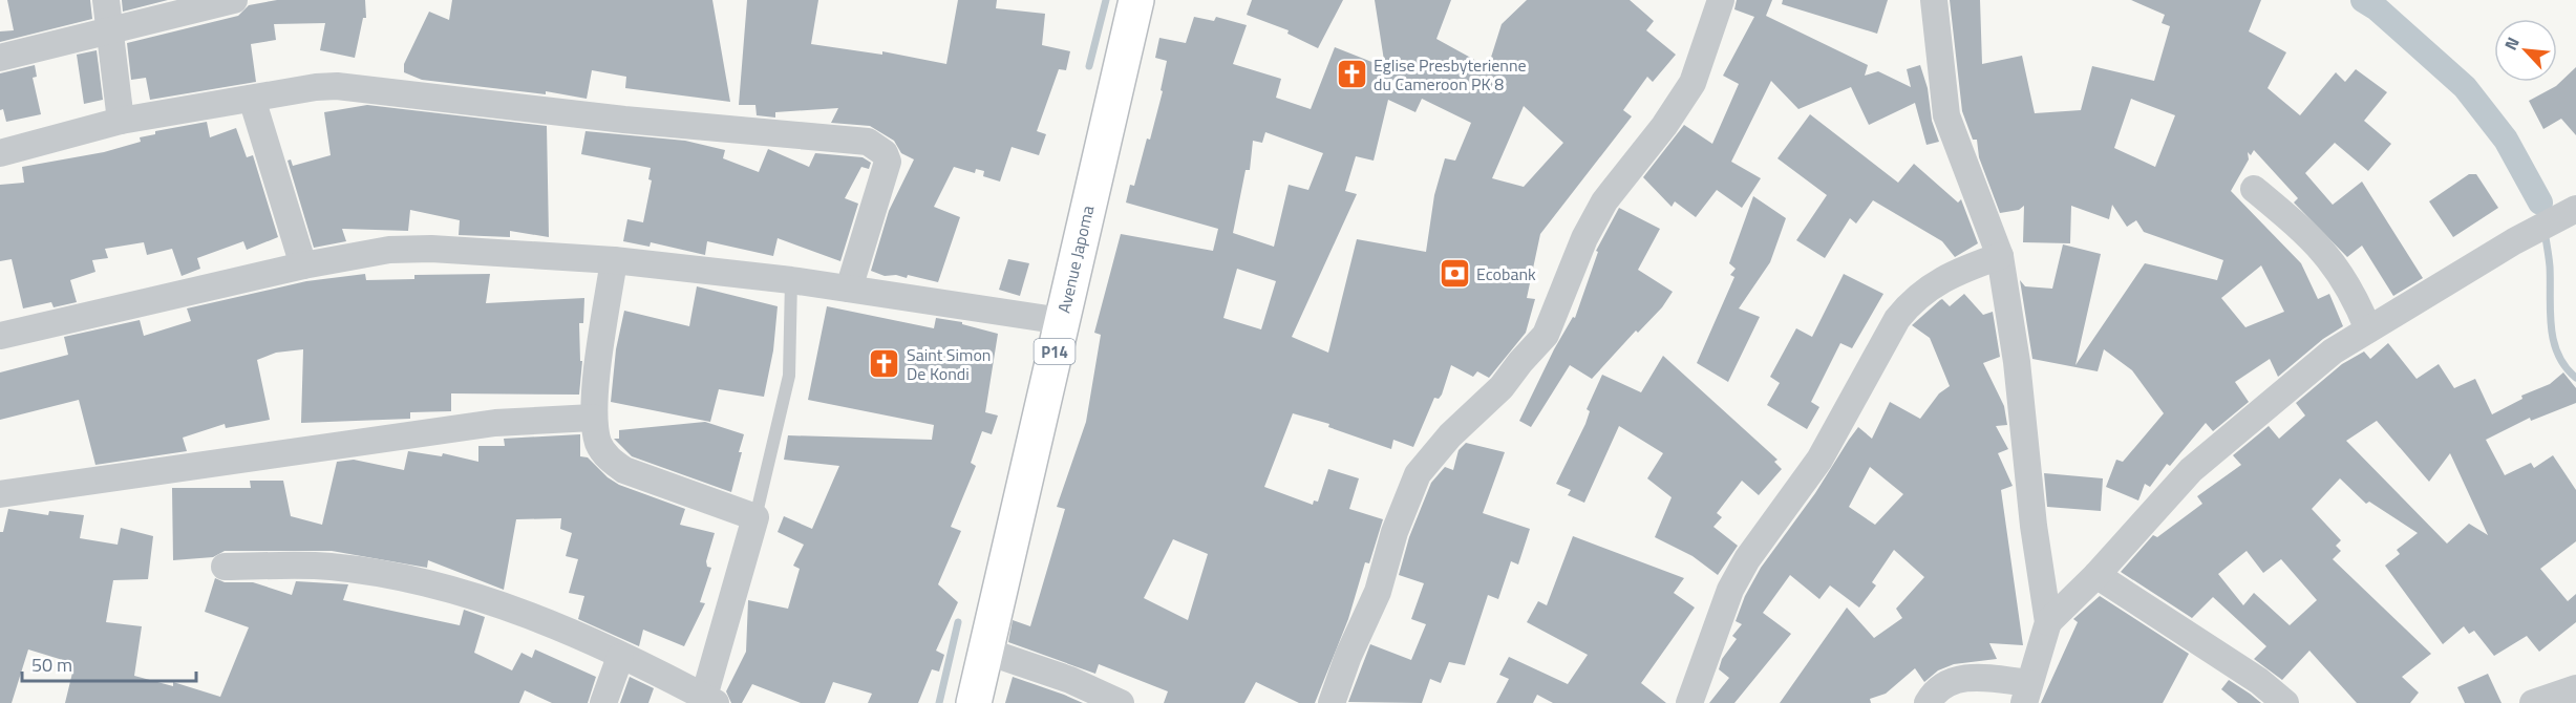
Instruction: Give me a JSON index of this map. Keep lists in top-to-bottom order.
{
  "streets": {
    "main road": ["Avenue Japoma", "P14"]
  },
  "places": {
    "church": ["Eglise Presbyterienne du Cameroon PK 8", "Saint Simon De Kondi"],
    "bank": ["Ecobank"]
  },
  "scale_bar": "50 m",
  "north": "top left"
}
